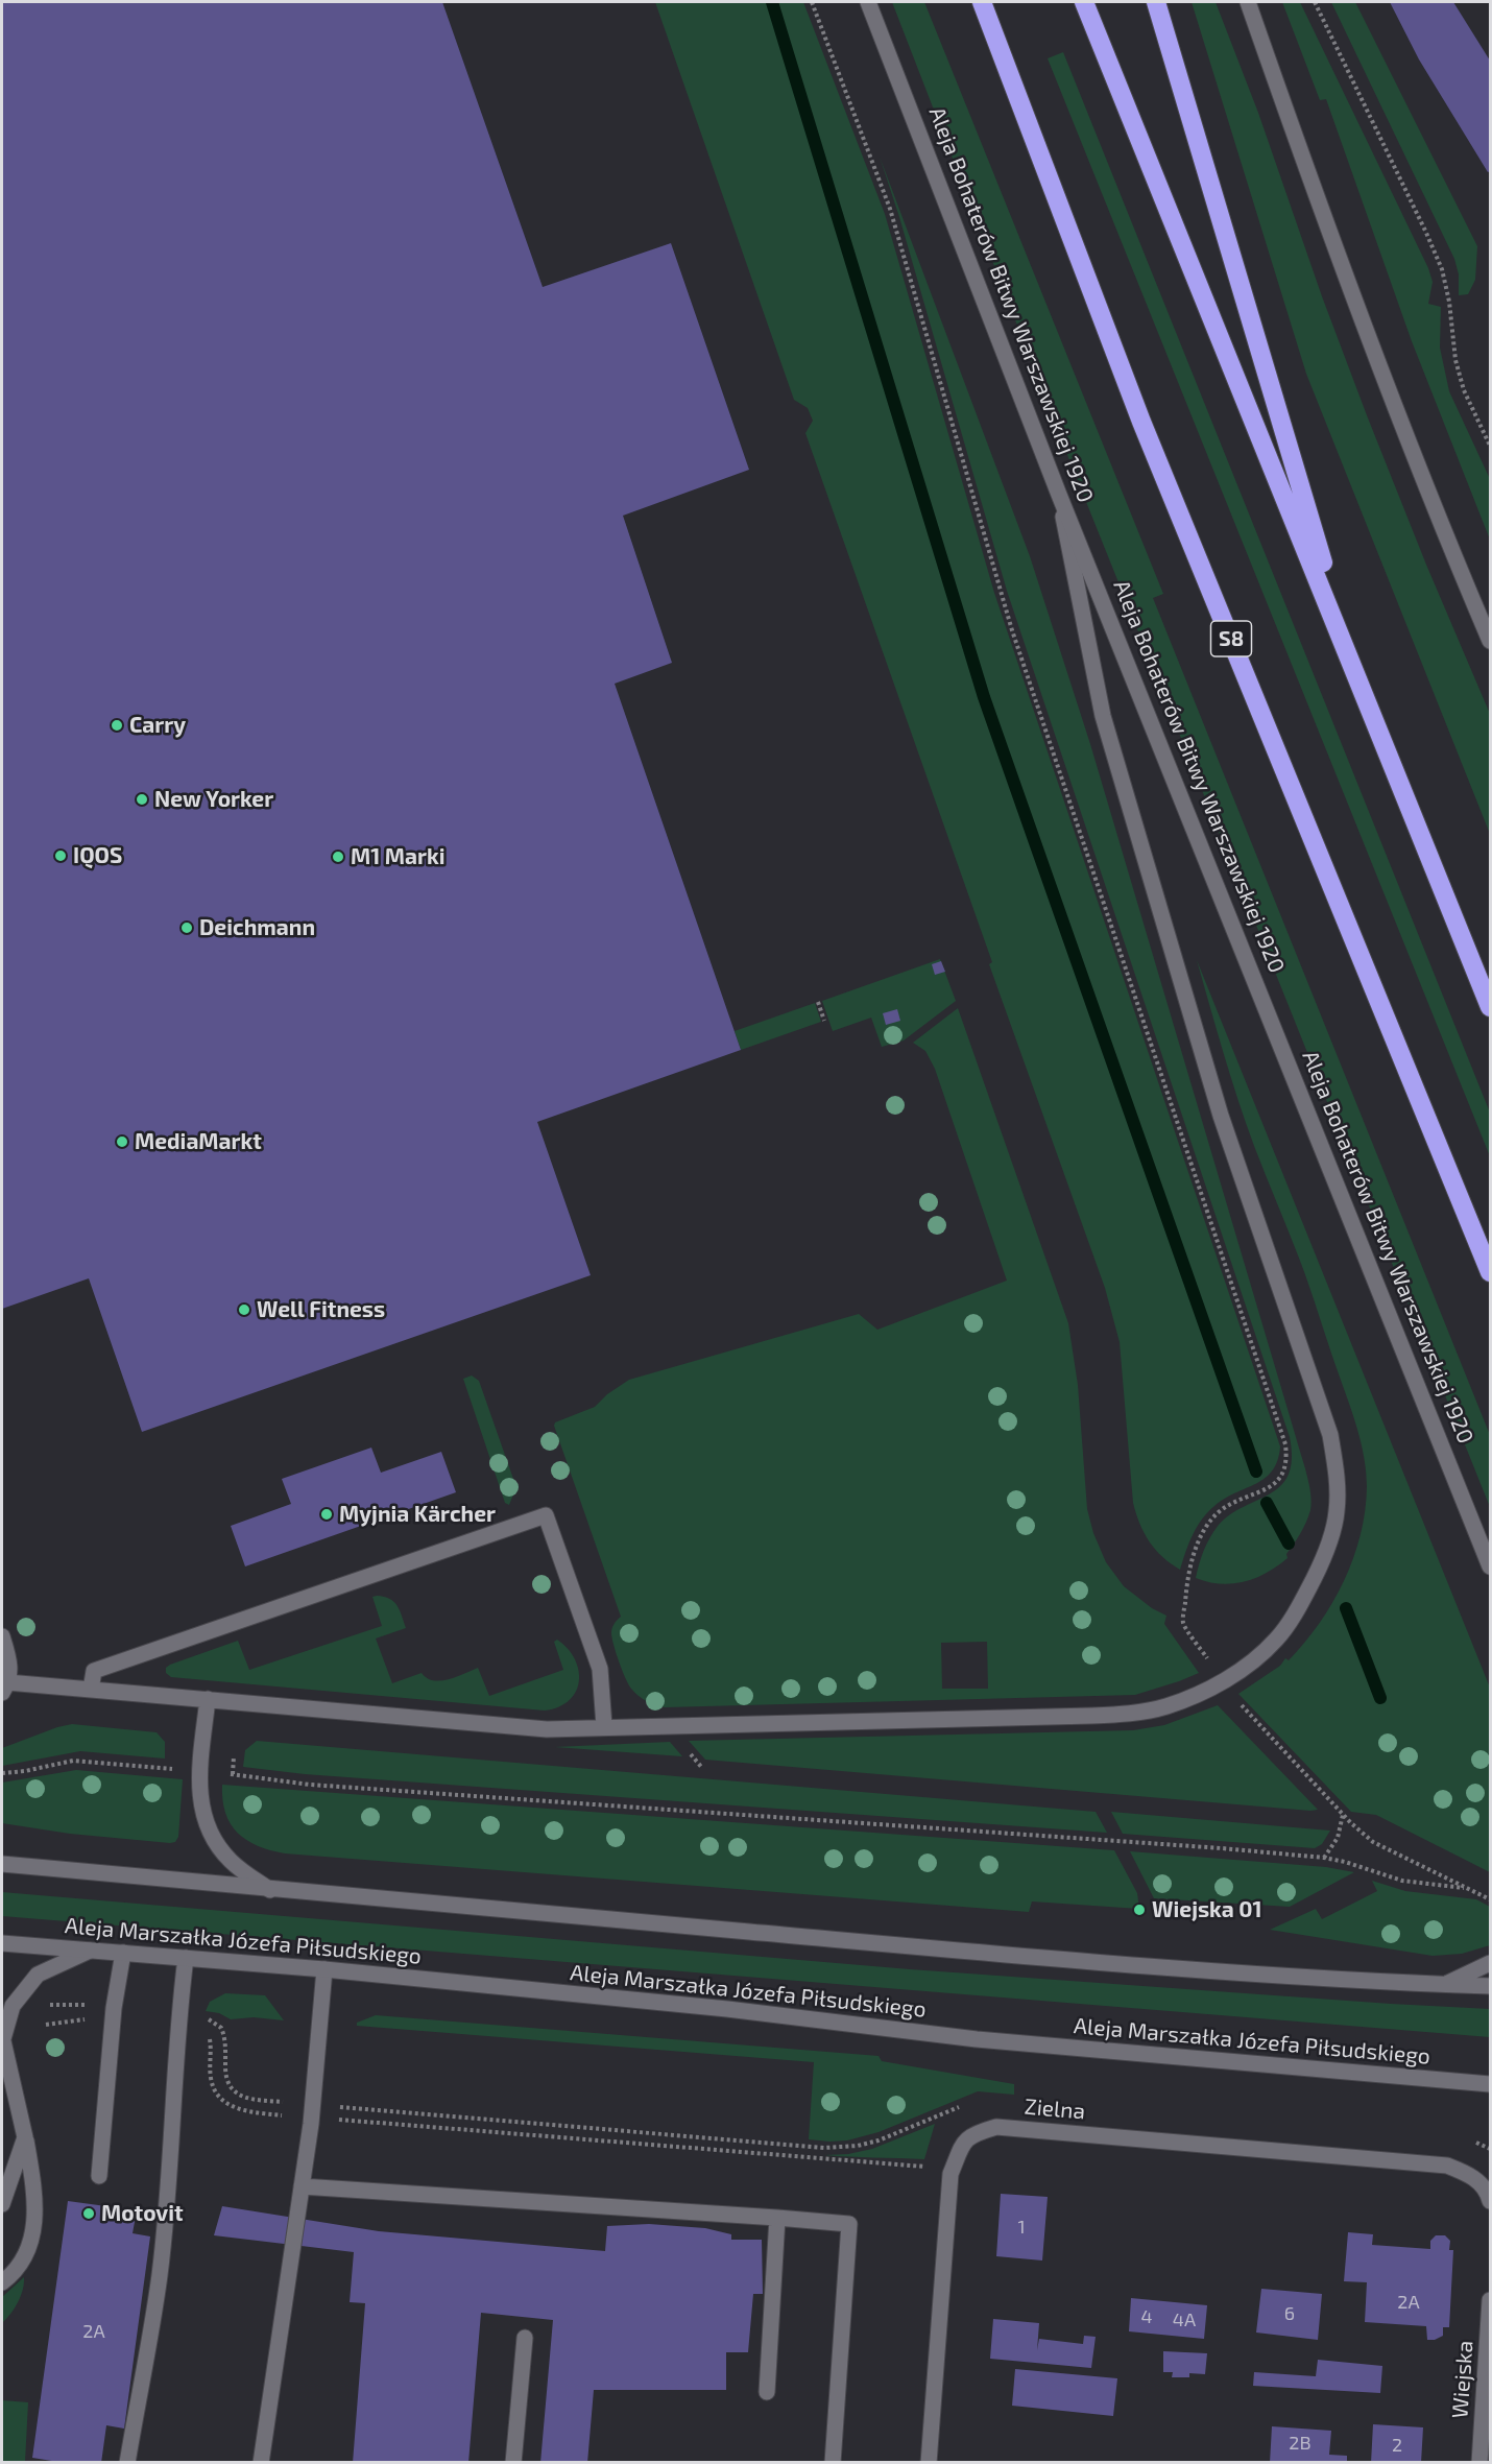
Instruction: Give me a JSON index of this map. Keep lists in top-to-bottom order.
{
  "streets": {
    "highway": ["S8"],
    "main road": [
      "Aleja Bohaterów Bitwy Warszawskiej 1920",
      "Aleja Marszałka Józefa Piłsudskiego",
      "Zielna",
      "Wiejska"
    ]
  },
  "places": [
    "Carry",
    "New Yorker",
    "IQOS",
    "M1 Marki",
    "Deichmann",
    "MediaMarkt",
    "Well Fitness",
    "Myjnia Kärcher",
    "Wiejska 01",
    "Motovit"
  ],
  "house_numbers": [
    "1",
    "2A",
    "6",
    "4",
    "4A",
    "2A",
    "2B",
    "2"
  ]
}
